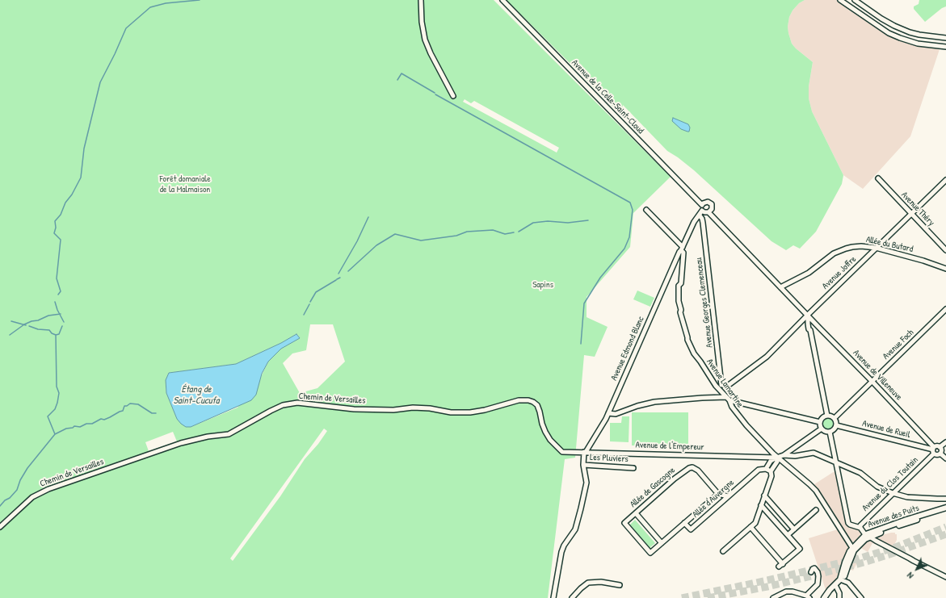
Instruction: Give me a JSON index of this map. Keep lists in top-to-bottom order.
{
  "streets": {
    "street": [
      "Avenue de la Celle-Saint-Cloud",
      "Avenue Théry",
      "Allée du Butard",
      "Avenue Joffre",
      "Avenue Georges Clemenceau",
      "Avenue Foch",
      "Avenue Edmond Blanc",
      "Avenue de Villeneuve",
      "Avenue Lamartine",
      "Chemin de Versailles",
      "Avenue de Rueil",
      "Avenue de l'Empereur",
      "Les Pluviers",
      "Avenue du Clos Toutain",
      "Allée de Gascogne",
      "Allée d'Auvergne",
      "Avenue des Puits"
    ]
  },
  "crossings": [
    ["Avenue de la Celle-Saint-Cloud", "Avenue Edmond Blanc"],
    ["Avenue Théry", "Avenue Joffre"],
    ["Allée du Butard", "Avenue Joffre"],
    ["Avenue Joffre", "Avenue Georges Clemenceau"],
    ["Avenue Joffre", "Avenue de Villeneuve"],
    ["Avenue Joffre", "Avenue Lamartine"],
    ["Avenue Georges Clemenceau", "Avenue Edmond Blanc"],
    ["Avenue Georges Clemenceau", "Avenue Lamartine"],
    ["Avenue Foch", "Avenue de Villeneuve"],
    ["Avenue Foch", "Avenue de Rueil"],
    ["Avenue Edmond Blanc", "Avenue Lamartine"],
    ["Avenue Edmond Blanc", "Avenue de l'Empereur"],
    ["Avenue de Villeneuve", "Avenue de Rueil"],
    ["Avenue de Villeneuve", "Avenue du Clos Toutain"],
    ["Avenue Lamartine", "Avenue de l'Empereur"],
    ["Avenue Lamartine", "Avenue des Puits"],
    ["Chemin de Versailles", "Avenue de l'Empereur"],
    ["Avenue de Rueil", "Avenue du Clos Toutain"]
  ],
  "water": ["Étang de Saint-Cucufa"],
  "parks": ["Forêt domaniale de la Malmaison", "Sapins"],
  "north": "bottom left"
}
